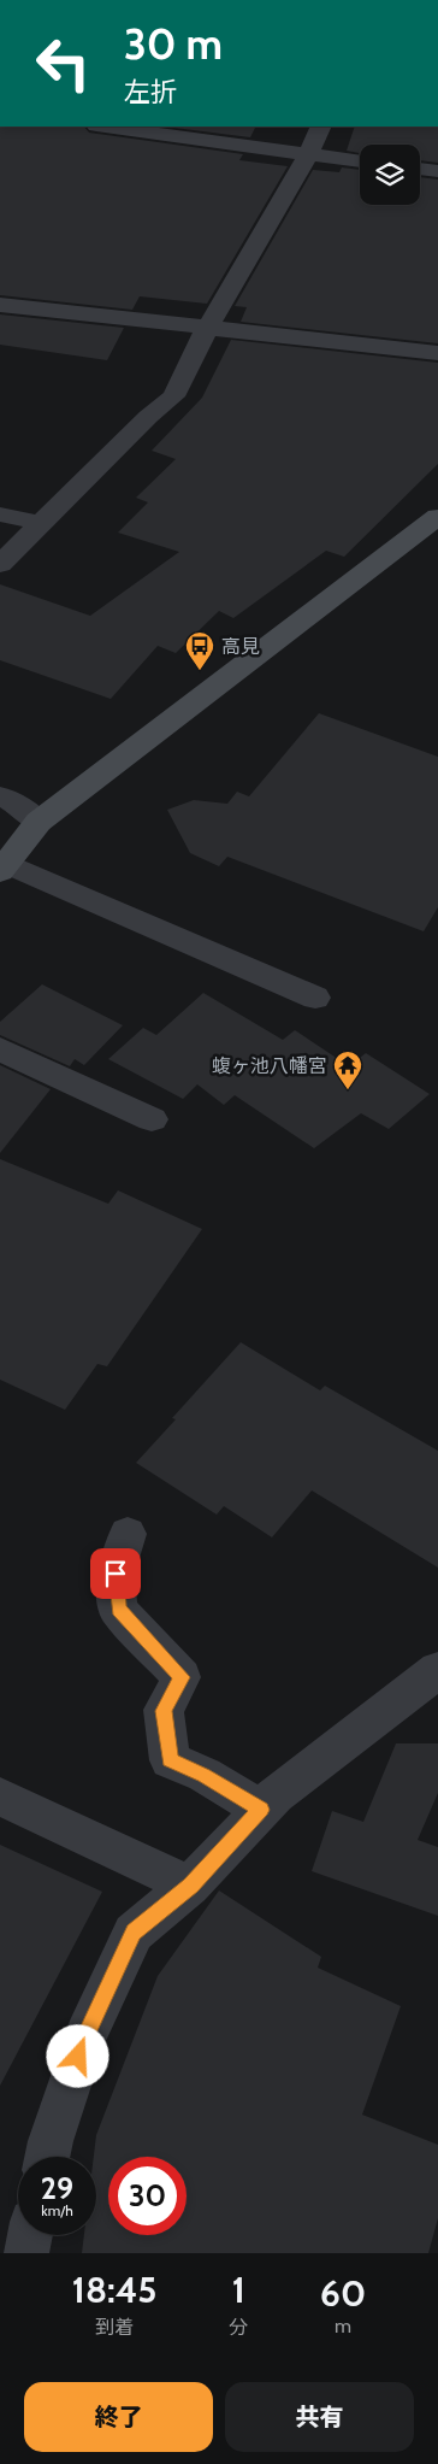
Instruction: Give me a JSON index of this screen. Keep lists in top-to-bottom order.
{
  "places": {
    "bus stop": ["高見"],
    "temple": ["蝮ヶ池八幡宮"]
  },
  "page": {
    "turn": ["30 m", "左折"],
    "speed": "29 km/h",
    "limit": "30",
    "eta": [
      "18:45",
      "到着",
      "1",
      "分",
      "60",
      "m"
    ],
    "buttons": ["終了", "共有"]
  }
}
